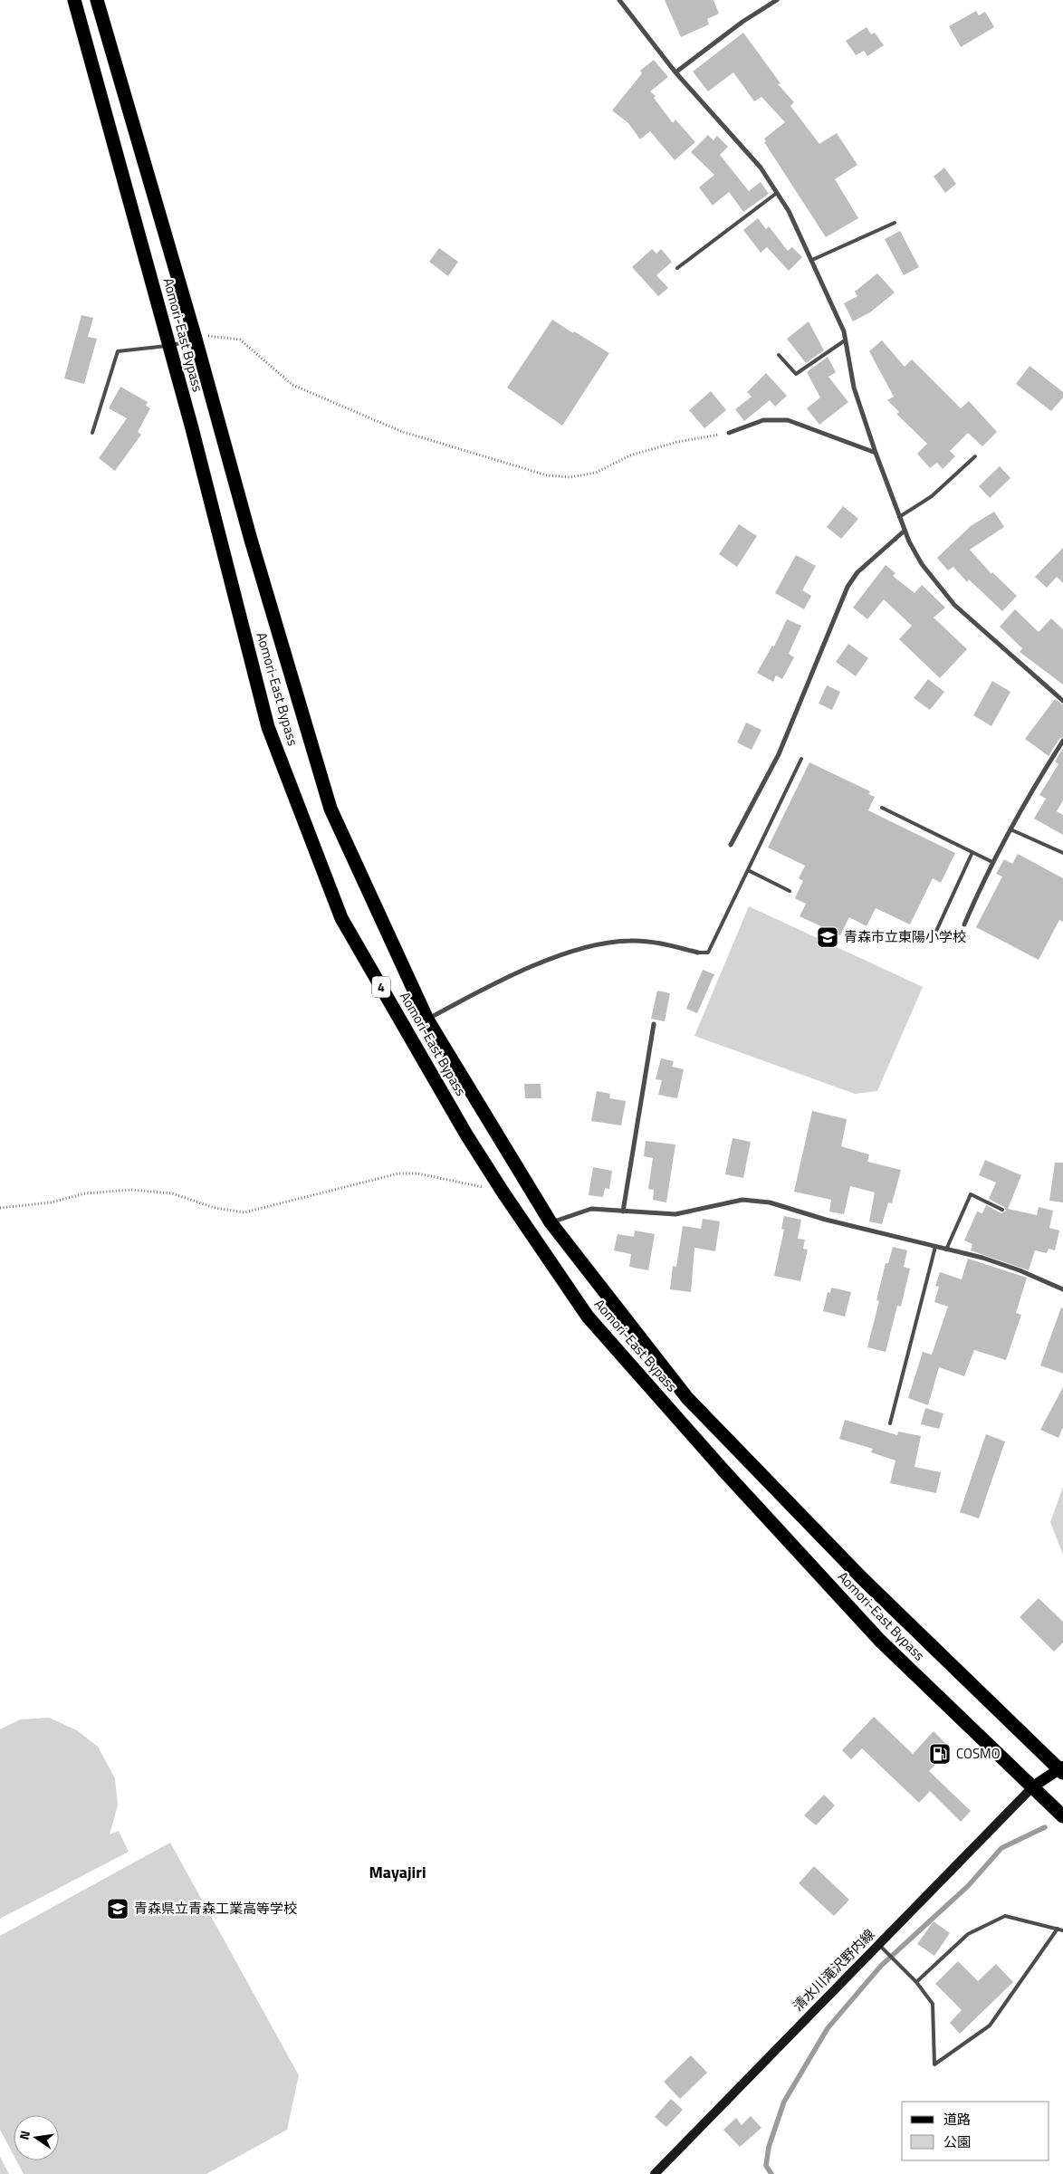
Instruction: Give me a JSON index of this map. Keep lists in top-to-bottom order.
{
  "streets": {
    "highway": ["Aomori-East Bypass", "4"],
    "main road": ["清水川滝沢野内線"]
  },
  "crossings": [
    ["Aomori-East Bypass", "清水川滝沢野内線"]
  ],
  "districts": ["Mayajiri"],
  "places": {
    "school or university": ["青森市立東陽小学校", "青森県立青森工業高等学校"],
    "fuel station": ["COSMO"]
  },
  "legend": ["道路", "公園"],
  "north": "left"
}
